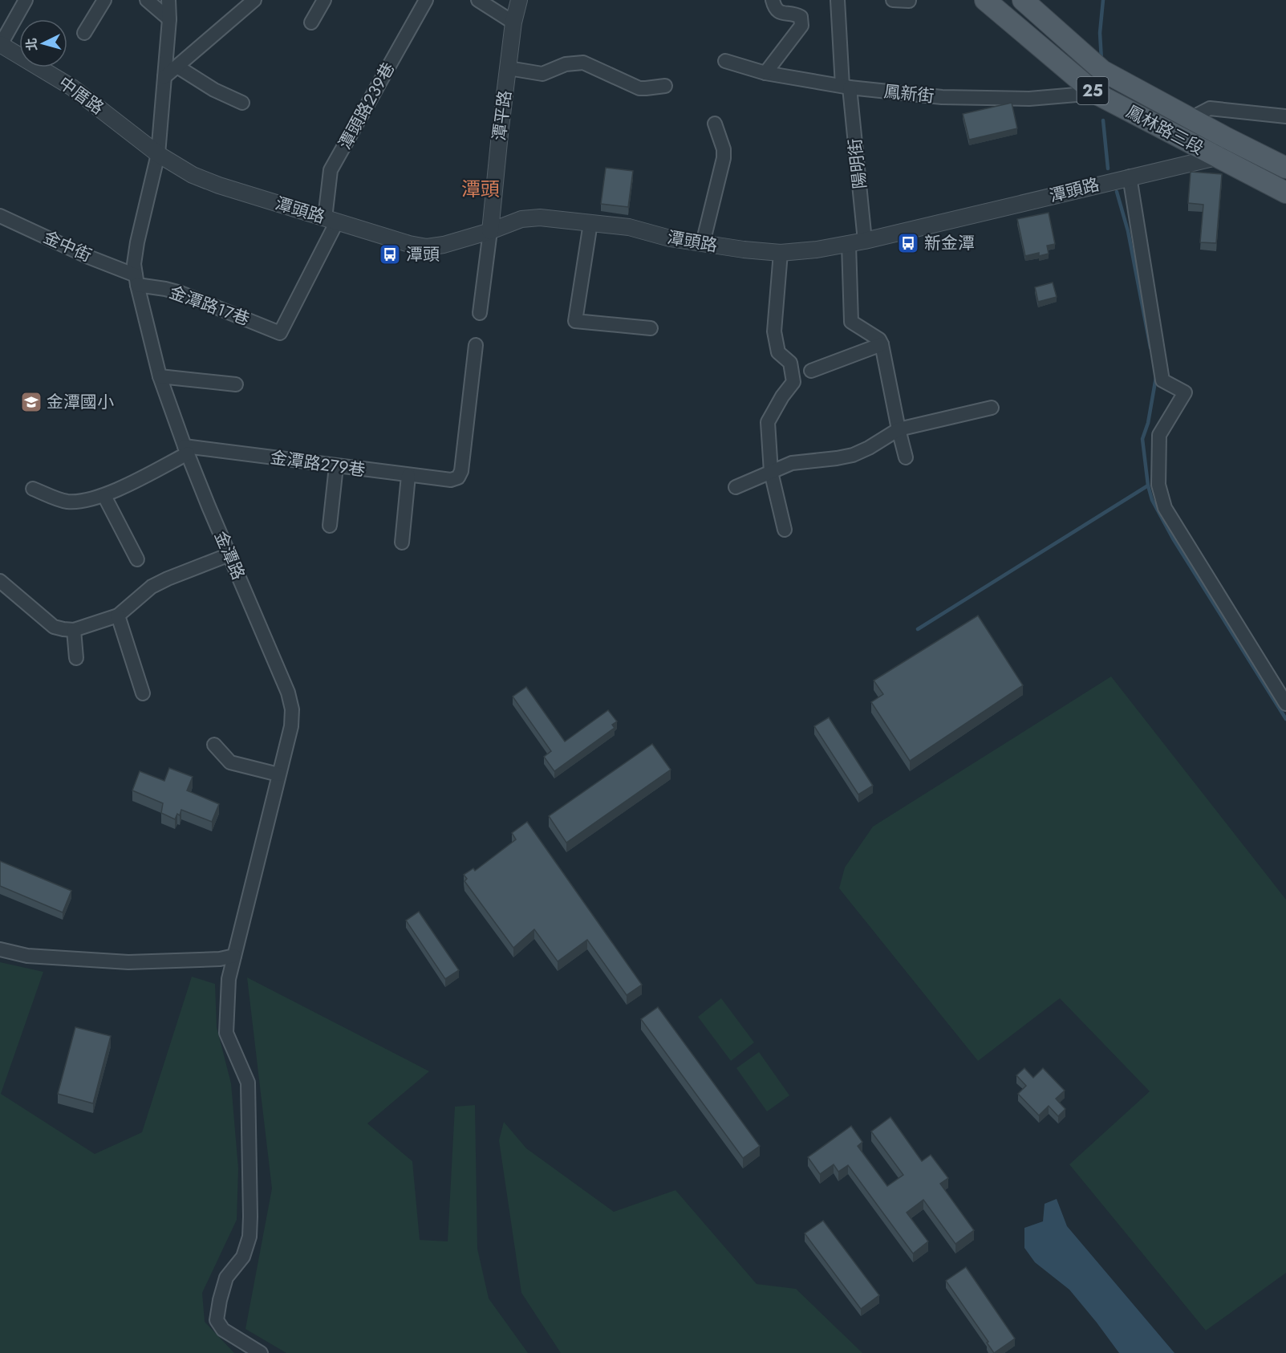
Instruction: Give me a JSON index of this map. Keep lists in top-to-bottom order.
{
  "streets": {
    "main road": ["25", "鳳林路三段"],
    "street": [
      "鳳新街",
      "中厝路",
      "潭頭路239巷",
      "潭平路",
      "陽明街",
      "潭頭路",
      "金中街",
      "金潭路17巷",
      "金潭路279巷",
      "金潭路"
    ]
  },
  "crossings": [
    ["鳳新街", "鳳林路三段"],
    ["鳳新街", "陽明街"],
    ["中厝路", "潭頭路"],
    ["中厝路", "金潭路"],
    ["潭頭路239巷", "潭頭路"],
    ["潭頭路239巷", "金潭路17巷"],
    ["潭平路", "潭頭路"],
    ["鳳林路三段", "潭頭路"],
    ["陽明街", "潭頭路"],
    ["潭頭路", "金潭路17巷"],
    ["潭頭路", "金潭路"],
    ["金中街", "金潭路17巷"],
    ["金中街", "金潭路"],
    ["金潭路17巷", "金潭路"],
    ["金潭路279巷", "金潭路"]
  ],
  "districts": ["潭頭"],
  "places": {
    "bus stop": ["新金潭", "潭頭"],
    "school or university": ["金潭國小"]
  },
  "north": "left"
}
